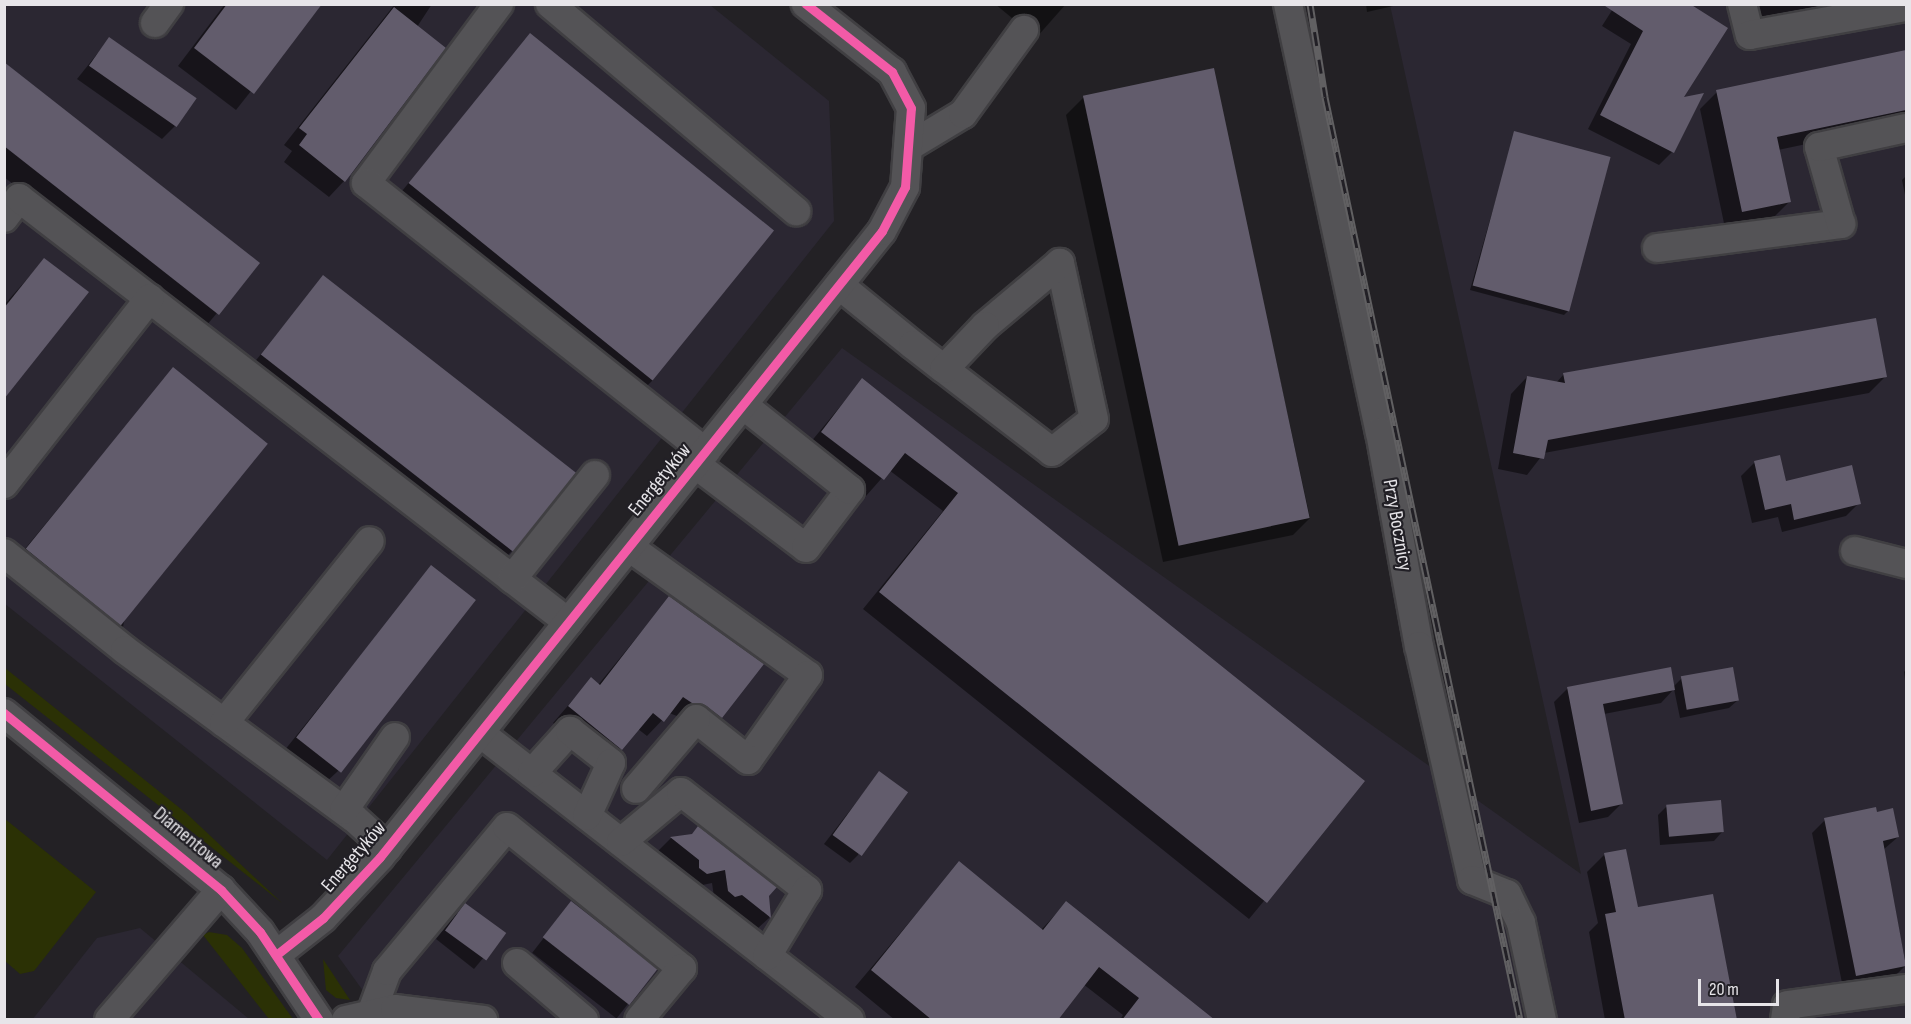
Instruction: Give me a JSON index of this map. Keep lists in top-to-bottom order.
{
  "streets": {
    "street": ["Energetyków", "Przy Bocznicy", "Diamentowa"]
  },
  "crossings": [
    ["Energetyków", "Diamentowa"]
  ],
  "scale_bar": "20 m"
}
